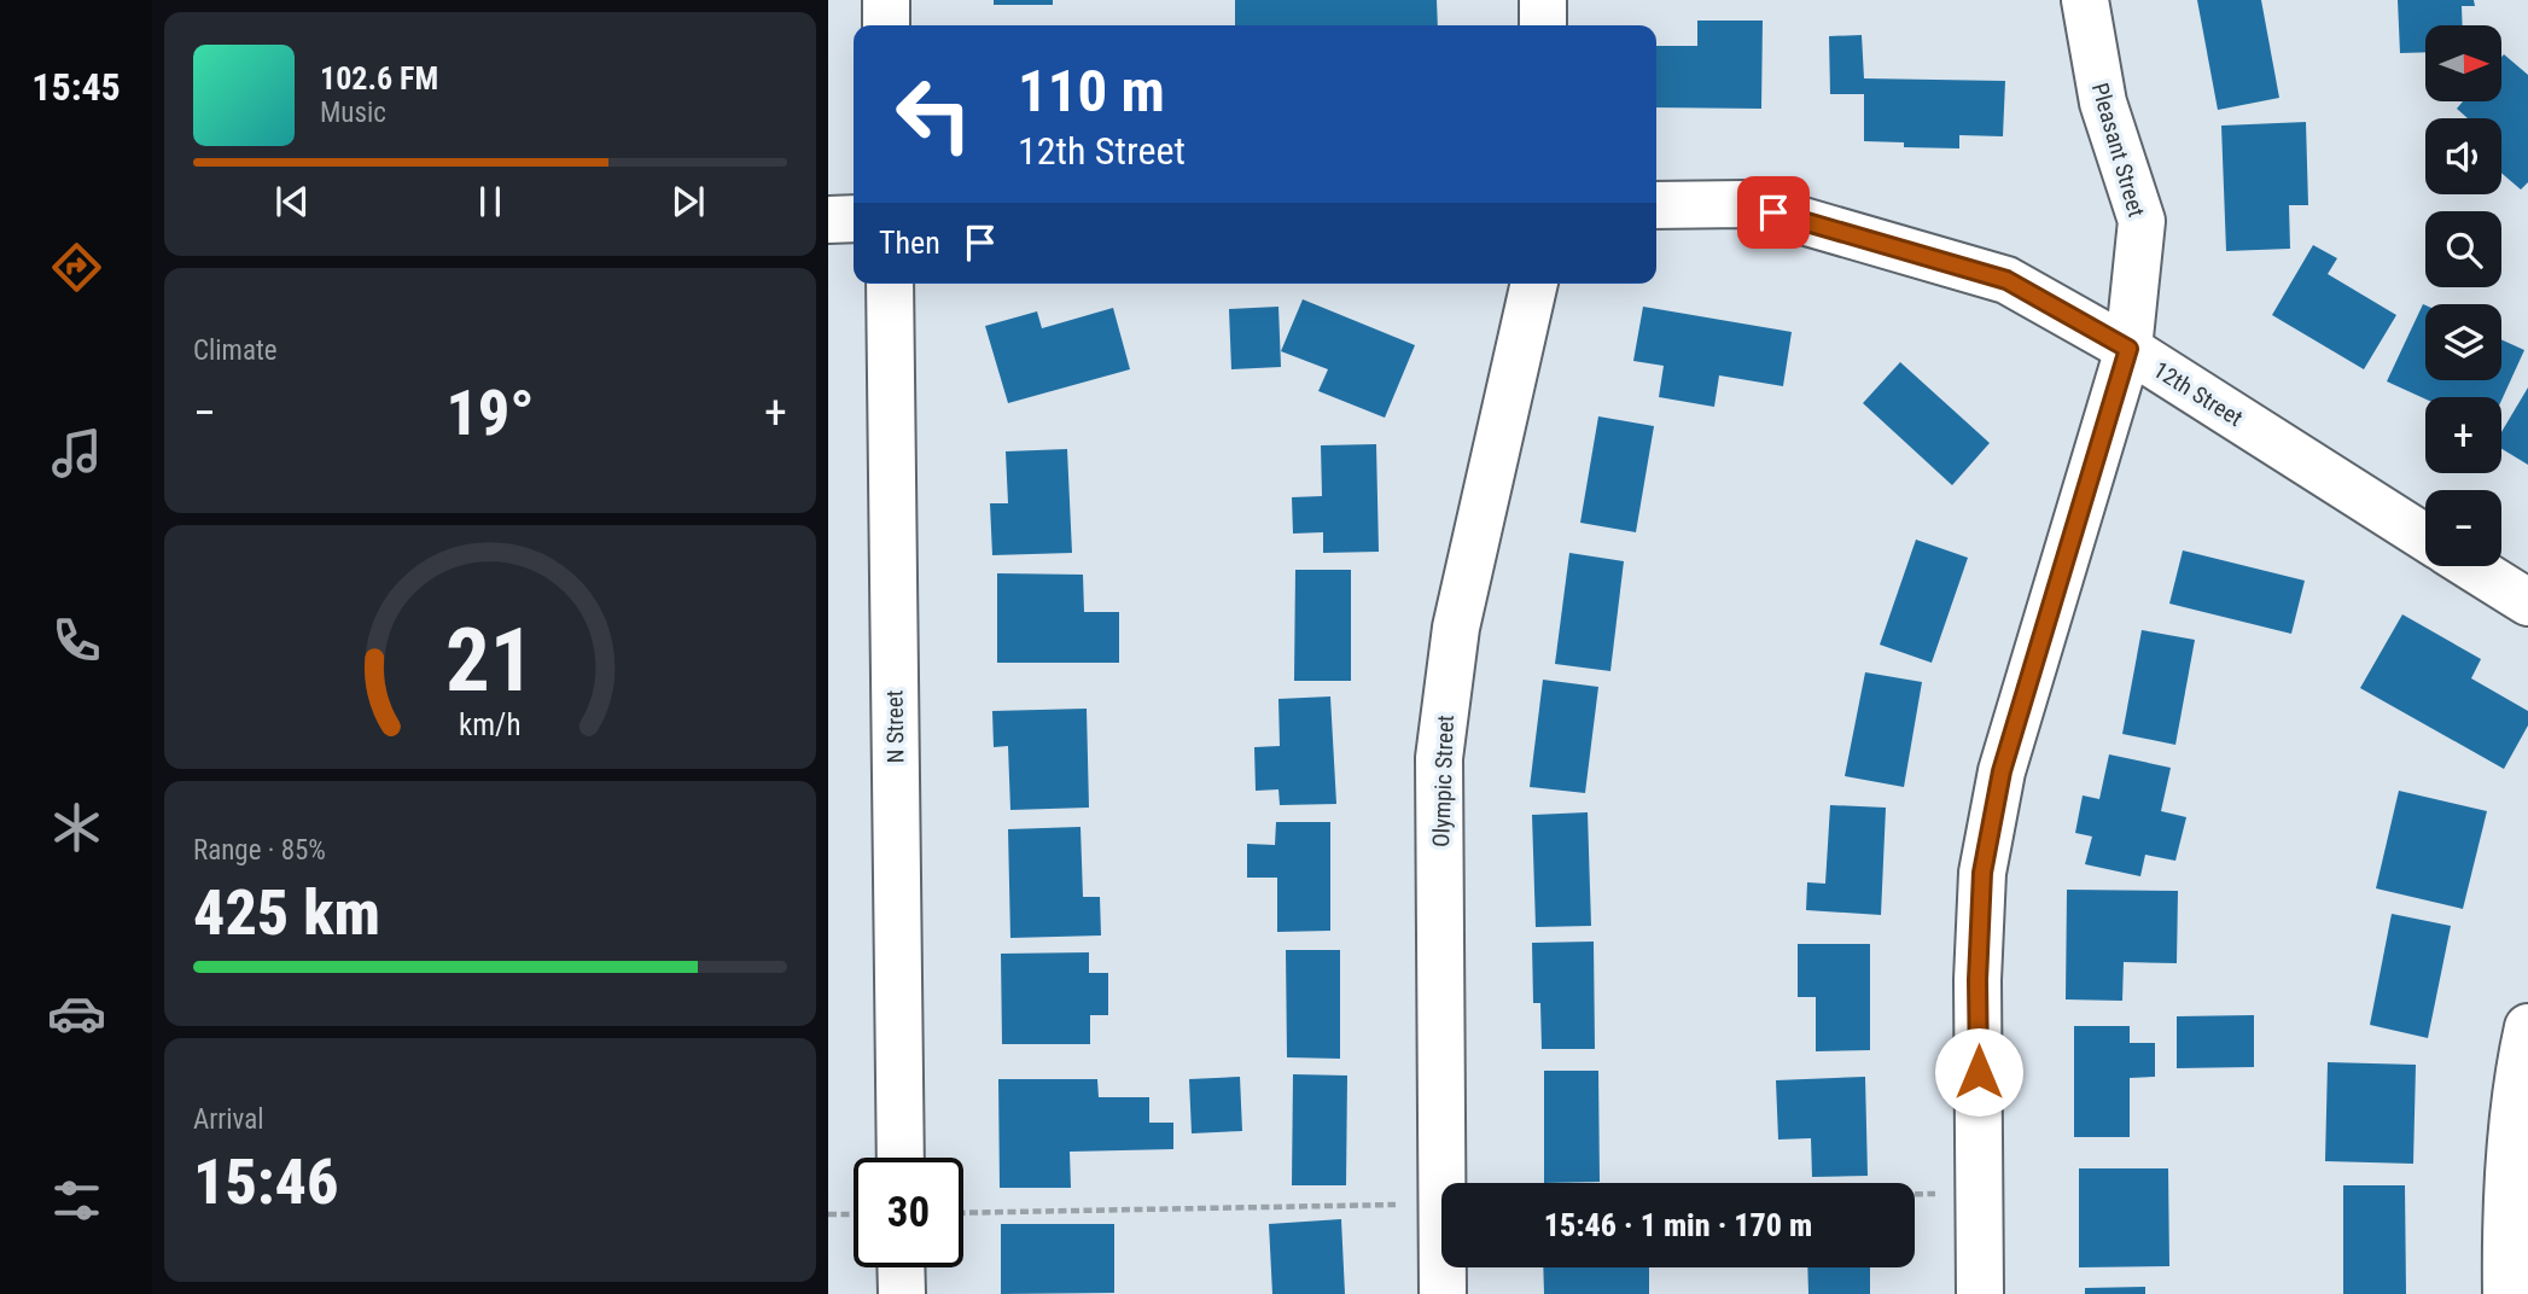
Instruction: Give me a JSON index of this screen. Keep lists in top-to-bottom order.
{
  "streets": {
    "street": [
      "Pleasant Street",
      "12th Street",
      "N Street",
      "Olympic Street"
    ]
  },
  "crossings": [
    ["Pleasant Street", "12th Street"]
  ],
  "north": "right",
  "page": {
    "tabs": "15:45",
    "map_buttons": ["+", "−"],
    "turn": ["110 m", "12th Street"],
    "song": ["102.6 FM", "Music"],
    "then": "Then",
    "tile": [
      "Climate",
      ["Range · 85%", "425 km"],
      ["Arrival", "15:46"]
    ],
    "heat": ["−", "19°", "+"],
    "limit": "30",
    "trip": "15:46 · 1 min · 170 m",
    "gauge": ["21", "km/h"]
  }
}
